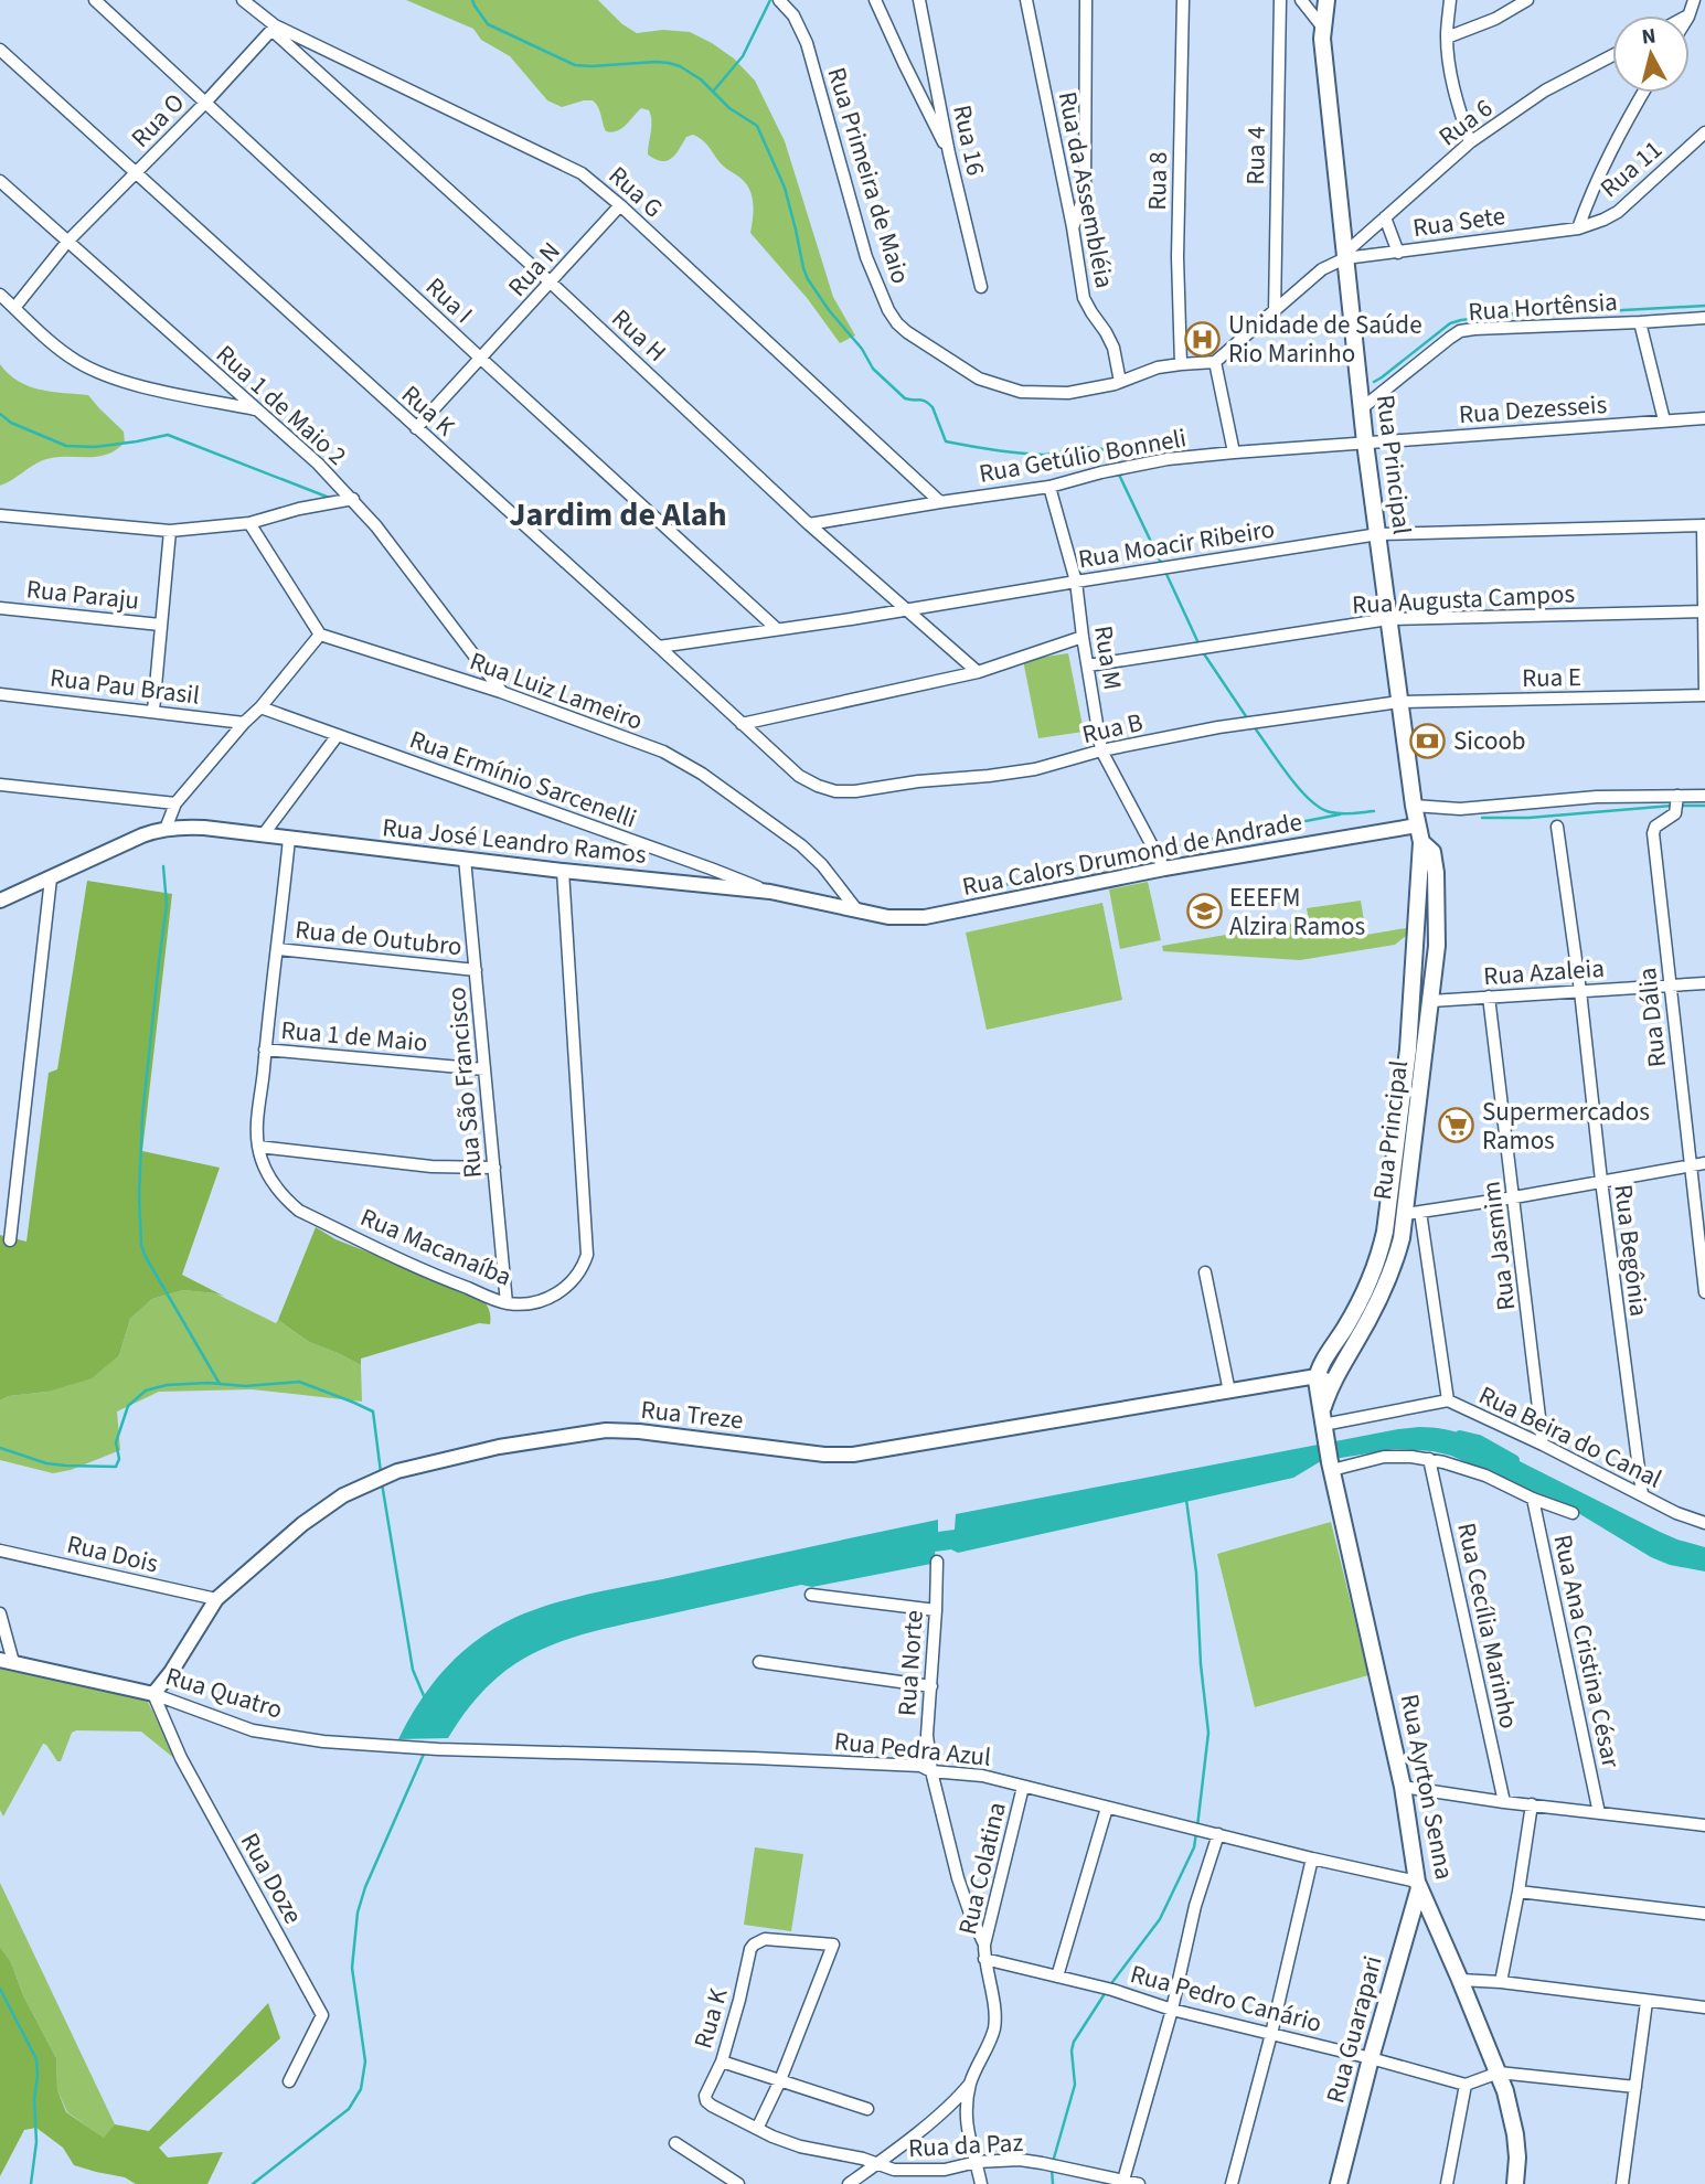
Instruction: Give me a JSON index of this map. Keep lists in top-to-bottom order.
{
  "streets": {
    "main road": ["Rua Principal", "Rua Ayrton Senna", "Rua Guarapari"],
    "street": [
      "Rua O",
      "Rua 6",
      "Rua 16",
      "Rua 4",
      "Rua 11",
      "Rua Primeira de Maio",
      "Rua 8",
      "Rua da Assembléia",
      "Rua G",
      "Rua Sete",
      "Rua N",
      "Rua I",
      "Rua Hortênsia",
      "Rua H",
      "Rua 1 de Maio 2",
      "Rua Dezesseis",
      "Rua K",
      "Rua Getúlio Bonneli",
      "Rua Moacir Ribeiro",
      "Rua Paraju",
      "Rua Augusta Campos",
      "Rua M",
      "Rua E",
      "Rua Pau Brasil",
      "Rua Luiz Lameiro",
      "Rua B",
      "Rua Ermínio Sarcenelli",
      "Rua José Leandro Ramos",
      "Rua Calors Drumond de Andrade",
      "Rua de Outubro",
      "Rua Azaleia",
      "Rua Dália",
      "Rua 1 de Maio",
      "Rua São Francisco",
      "Rua Jasmim",
      "Rua Macanaíba",
      "Rua Begônia",
      "Rua Treze",
      "Rua Beira do Canal",
      "Rua Dois",
      "Rua Cecília Marinho",
      "Rua Ana Cristina César",
      "Rua Norte",
      "Rua Quatro",
      "Rua Pedra Azul",
      "Rua Colatina",
      "Rua Doze",
      "Rua Pedro Canário",
      "Rua da Paz"
    ]
  },
  "crossings": [
    ["Rua O", "Rua G"],
    ["Rua O", "Rua I"],
    ["Rua O", "Rua H"],
    ["Rua O", "Rua 1 de Maio 2"],
    ["Rua O", "Rua K"],
    ["Rua 6", "Rua Sete"],
    ["Rua 6", "Rua Principal"],
    ["Rua 11", "Rua Sete"],
    ["Rua Primeira de Maio", "Rua 8"],
    ["Rua Primeira de Maio", "Rua da Assembléia"],
    ["Rua G", "Rua N"],
    ["Rua G", "Rua H"],
    ["Rua G", "Rua Getúlio Bonneli"],
    ["Rua Sete", "Rua Principal"],
    ["Rua N", "Rua I"],
    ["Rua N", "Rua H"],
    ["Rua N", "Rua K"],
    ["Rua I", "Rua Moacir Ribeiro"],
    ["Rua Hortênsia", "Rua Principal"],
    ["Rua H", "Rua Getúlio Bonneli"],
    ["Rua H", "Rua Moacir Ribeiro"],
    ["Rua 1 de Maio 2", "Rua Luiz Lameiro"],
    ["Rua Dezesseis", "Rua Getúlio Bonneli"],
    ["Rua Dezesseis", "Rua Principal"],
    ["Rua K", "Rua Moacir Ribeiro"],
    ["Rua K", "Rua B"],
    ["Rua K", "Rua da Paz"],
    ["Rua Getúlio Bonneli", "Rua Principal"],
    ["Rua Getúlio Bonneli", "Rua M"],
    ["Rua Principal", "Rua Moacir Ribeiro"],
    ["Rua Principal", "Rua Augusta Campos"],
    ["Rua Principal", "Rua E"],
    ["Rua Principal", "Rua B"],
    ["Rua Principal", "Rua Calors Drumond de Andrade"],
    ["Rua Principal", "Rua Azaleia"],
    ["Rua Principal", "Rua Treze"],
    ["Rua Principal", "Rua Beira do Canal"],
    ["Rua Principal", "Rua Ayrton Senna"],
    ["Rua Moacir Ribeiro", "Rua M"],
    ["Rua Augusta Campos", "Rua M"],
    ["Rua M", "Rua B"],
    ["Rua M", "Rua Calors Drumond de Andrade"],
    ["Rua E", "Rua B"],
    ["Rua Luiz Lameiro", "Rua José Leandro Ramos"],
    ["Rua Luiz Lameiro", "Rua Calors Drumond de Andrade"],
    ["Rua Ermínio Sarcenelli", "Rua José Leandro Ramos"],
    ["Rua José Leandro Ramos", "Rua Calors Drumond de Andrade"],
    ["Rua José Leandro Ramos", "Rua São Francisco"],
    ["Rua José Leandro Ramos", "Rua Macanaíba"],
    ["Rua de Outubro", "Rua São Francisco"],
    ["Rua de Outubro", "Rua Macanaíba"],
    ["Rua Azaleia", "Rua Dália"],
    ["Rua Azaleia", "Rua Jasmim"],
    ["Rua Azaleia", "Rua Begônia"],
    ["Rua 1 de Maio", "Rua São Francisco"],
    ["Rua 1 de Maio", "Rua Macanaíba"],
    ["Rua São Francisco", "Rua Macanaíba"],
    ["Rua Jasmim", "Rua Beira do Canal"],
    ["Rua Begônia", "Rua Beira do Canal"],
    ["Rua Treze", "Rua Dois"],
    ["Rua Treze", "Rua Quatro"],
    ["Rua Treze", "Rua Doze"],
    ["Rua Beira do Canal", "Rua Ayrton Senna"],
    ["Rua Norte", "Rua Pedra Azul"],
    ["Rua Norte", "Rua Colatina"],
    ["Rua Quatro", "Rua Pedra Azul"],
    ["Rua Quatro", "Rua Doze"],
    ["Rua Pedra Azul", "Rua Ayrton Senna"],
    ["Rua Pedra Azul", "Rua Colatina"],
    ["Rua Pedra Azul", "Rua Guarapari"],
    ["Rua Ayrton Senna", "Rua Guarapari"],
    ["Rua Colatina", "Rua Pedro Canário"],
    ["Rua Colatina", "Rua da Paz"],
    ["Rua Pedro Canário", "Rua Guarapari"]
  ],
  "districts": ["Jardim de Alah"],
  "places": {
    "hospital": ["Unidade de Saúde Rio Marinho"],
    "bank": ["Sicoob"],
    "school or university": ["EEEFM Alzira Ramos"],
    "supermarket": ["Supermercados Ramos"]
  },
  "north": "top"
}
